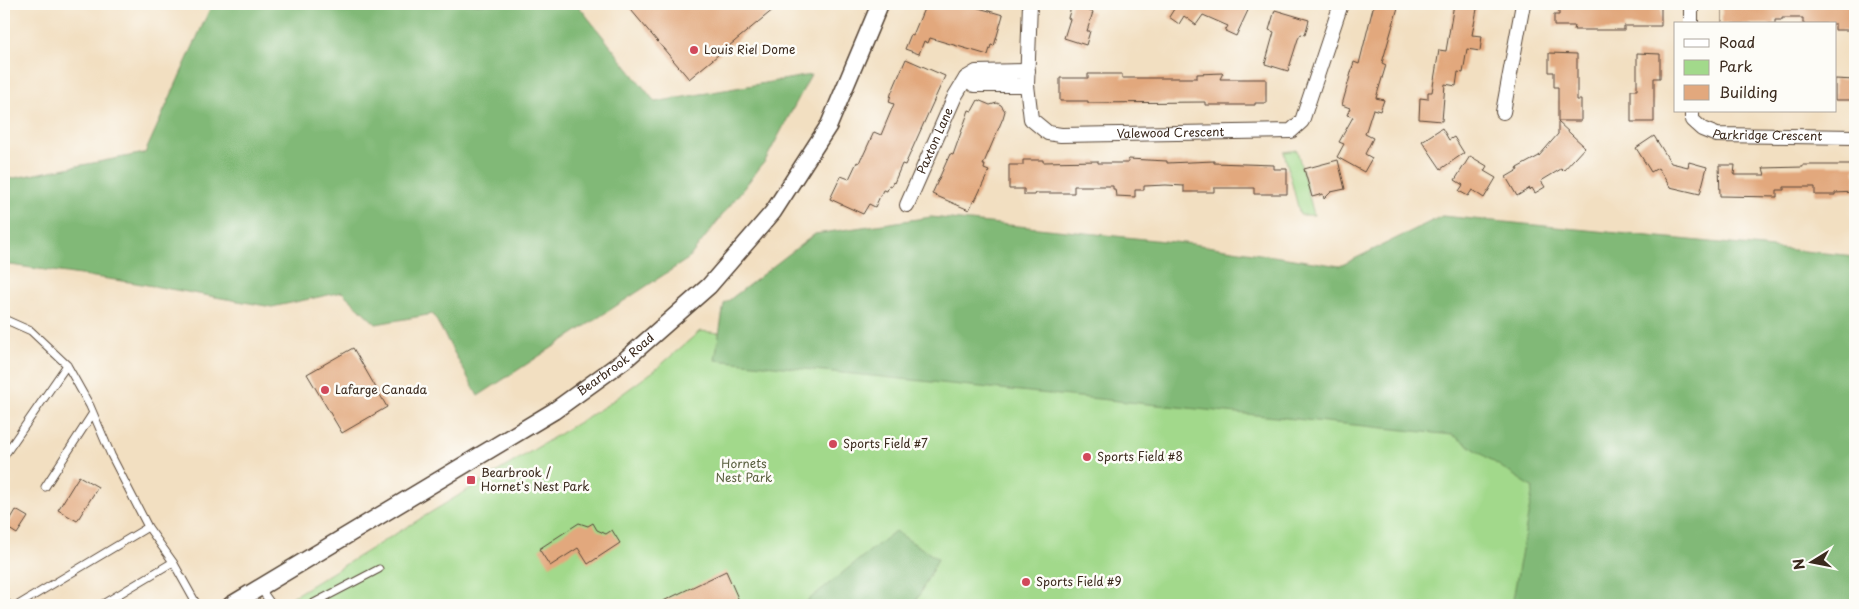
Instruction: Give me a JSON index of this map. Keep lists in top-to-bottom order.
{
  "streets": {
    "street": [
      "Valewood Crescent",
      "Parkridge Crescent",
      "Paxton Lane",
      "Bearbrook Road"
    ]
  },
  "parks": ["Hornets Nest Park"],
  "places": {
    "other": [
      "Louis Riel Dome",
      "Lafarge Canada",
      "Sports Field #7",
      "Sports Field #8",
      "Sports Field #9"
    ],
    "transit": ["Bearbrook / Hornet's Nest Park"]
  },
  "legend": ["Road", "Park", "Building"],
  "north": "left"
}
